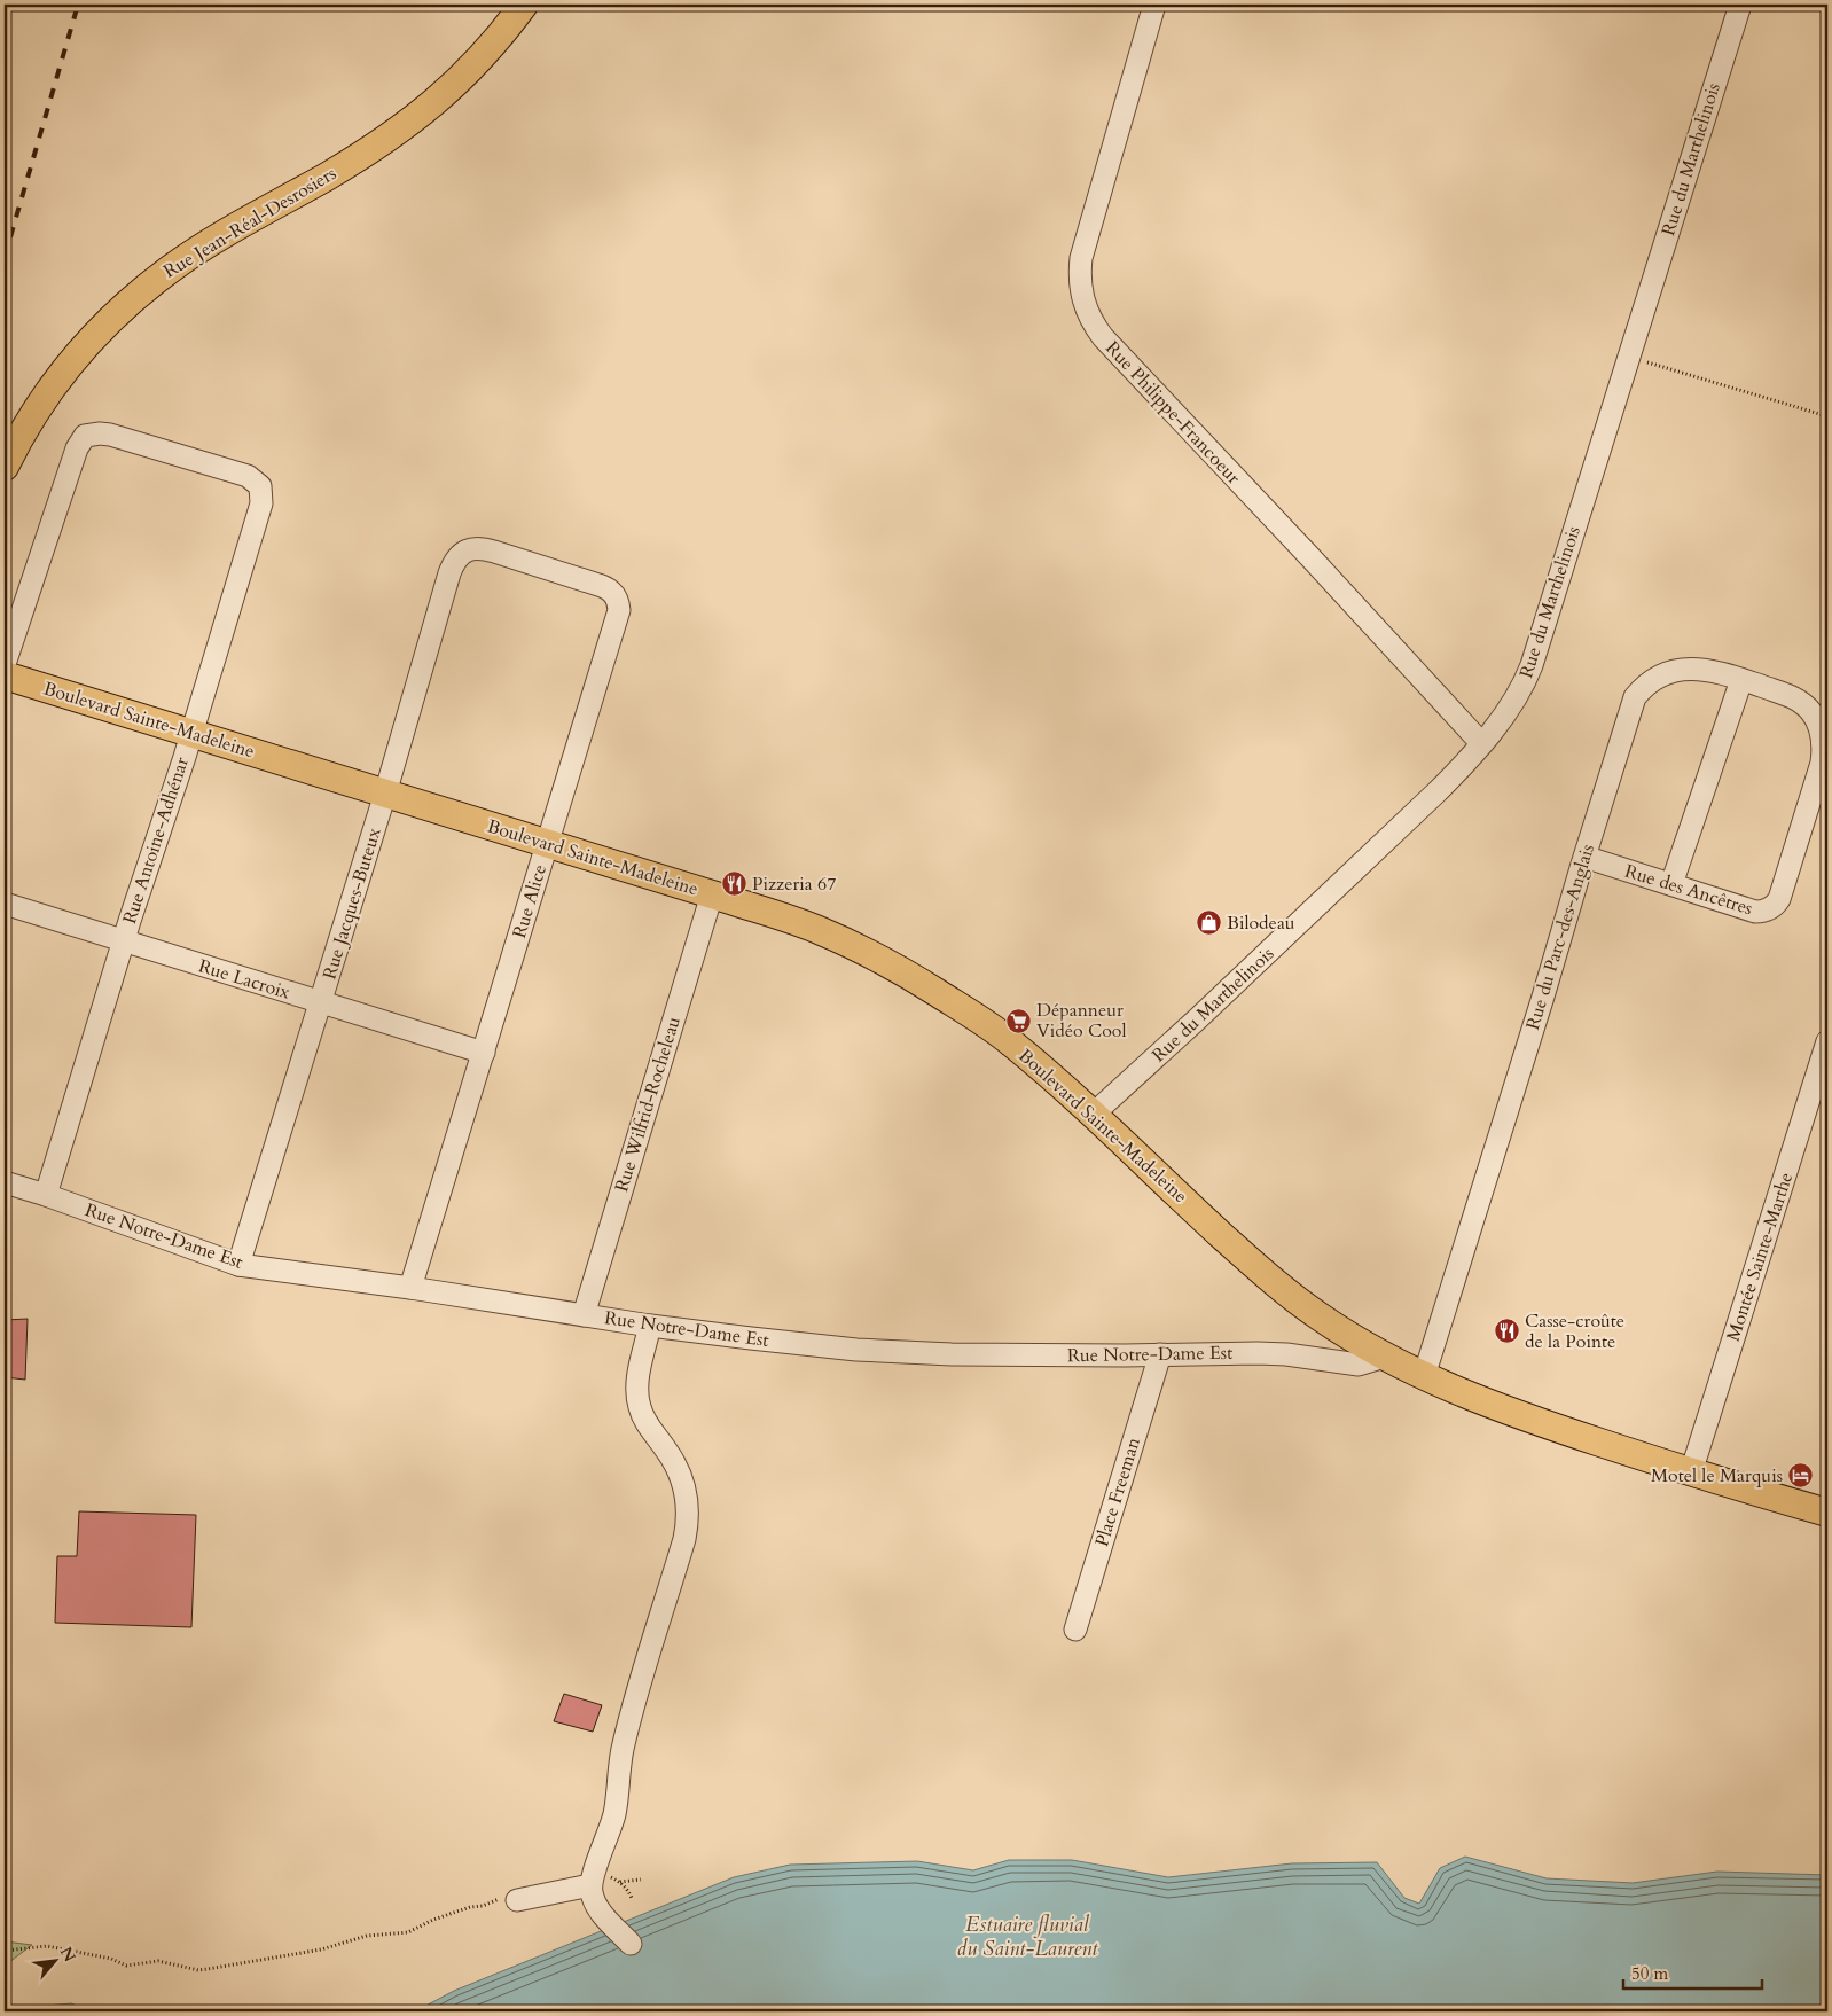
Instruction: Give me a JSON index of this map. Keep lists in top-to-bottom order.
{
  "streets": {
    "main road": ["Rue Jean-Réal-Desrosiers", "Boulevard Sainte-Madeleine"],
    "street": [
      "Rue du Marthelinois",
      "Rue Philippe-Francoeur",
      "Rue Antoine-Adhénar",
      "Rue des Ancêtres",
      "Rue Alice",
      "Rue Jacques-Buteux",
      "Rue du Parc-des-Anglais",
      "Rue Lacroix",
      "Rue Wilfrid-Rocheleau",
      "Rue Notre-Dame Est",
      "Montée Sainte-Marthe",
      "Place Freeman"
    ]
  },
  "crossings": [
    ["Rue du Marthelinois", "Rue Philippe-Francoeur"],
    ["Rue du Marthelinois", "Boulevard Sainte-Madeleine"],
    ["Boulevard Sainte-Madeleine", "Rue Antoine-Adhénar"],
    ["Boulevard Sainte-Madeleine", "Rue Alice"],
    ["Boulevard Sainte-Madeleine", "Rue Jacques-Buteux"],
    ["Boulevard Sainte-Madeleine", "Rue du Parc-des-Anglais"],
    ["Boulevard Sainte-Madeleine", "Rue Wilfrid-Rocheleau"],
    ["Boulevard Sainte-Madeleine", "Rue Notre-Dame Est"],
    ["Rue Antoine-Adhénar", "Rue Lacroix"],
    ["Rue Antoine-Adhénar", "Rue Notre-Dame Est"],
    ["Rue des Ancêtres", "Rue du Parc-des-Anglais"],
    ["Rue Alice", "Rue Jacques-Buteux"],
    ["Rue Alice", "Rue Lacroix"],
    ["Rue Alice", "Rue Notre-Dame Est"],
    ["Rue Jacques-Buteux", "Rue Lacroix"],
    ["Rue Jacques-Buteux", "Rue Notre-Dame Est"],
    ["Rue Wilfrid-Rocheleau", "Rue Notre-Dame Est"],
    ["Rue Notre-Dame Est", "Place Freeman"]
  ],
  "water": ["Estuaire fluvial du Saint-Laurent"],
  "places": {
    "restaurant": ["Pizzeria 67", "Casse-croûte de la Pointe"],
    "shop": ["Bilodeau"],
    "supermarket": ["Dépanneur Vidéo Cool"],
    "hotel": ["Motel le Marquis"]
  },
  "scale_bar": "50 m",
  "north": "top right"
}
